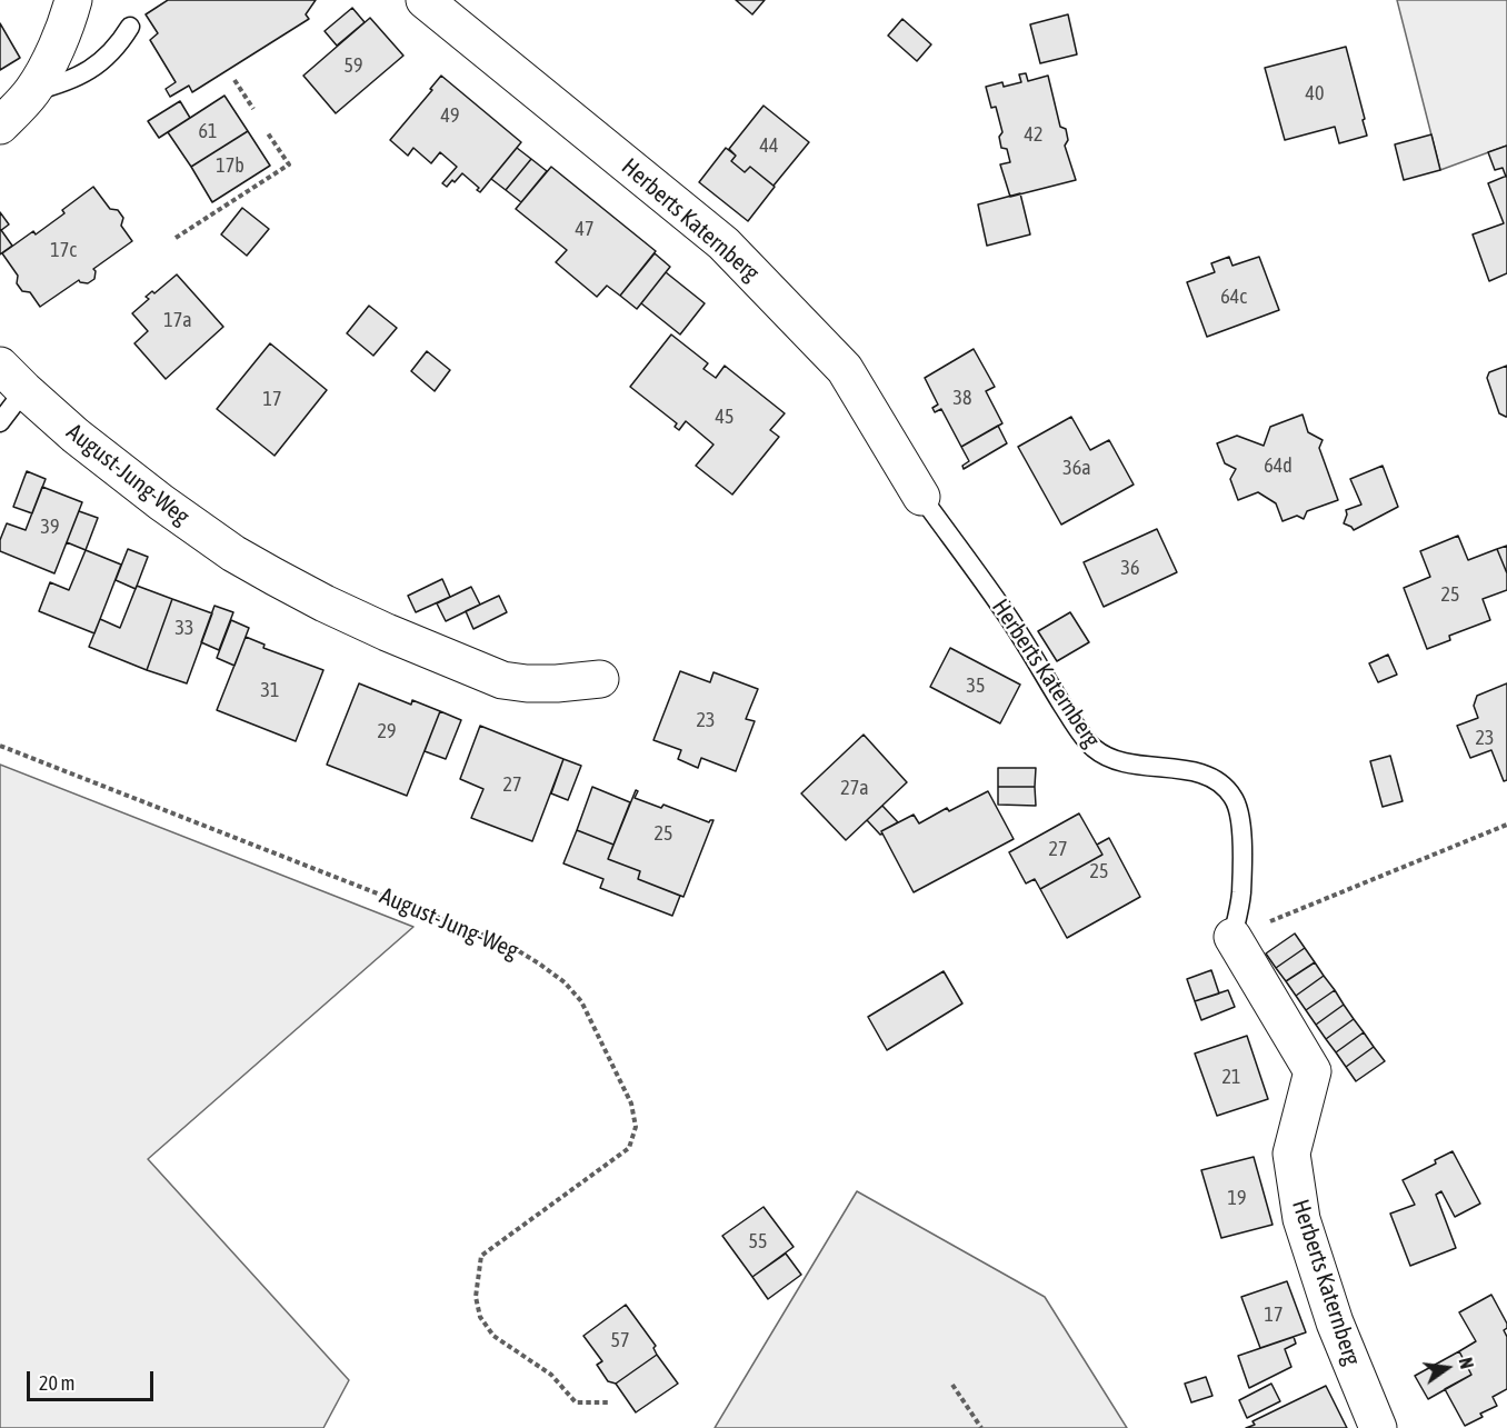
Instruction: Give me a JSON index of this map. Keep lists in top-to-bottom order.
{
  "streets": {
    "street": ["Herberts Katernberg", "August-Jung-Weg"]
  },
  "house_numbers": [
    "59",
    "40",
    "49",
    "61",
    "42",
    "44",
    "17b",
    "47",
    "17c",
    "64c",
    "17a",
    "38",
    "17",
    "45",
    "64d",
    "36a",
    "39",
    "36",
    "25",
    "33",
    "35",
    "31",
    "23",
    "29",
    "23",
    "27",
    "27a",
    "25",
    "27",
    "25",
    "21",
    "19",
    "55",
    "17",
    "57"
  ],
  "scale_bar": "20 m",
  "north": "right"
}
